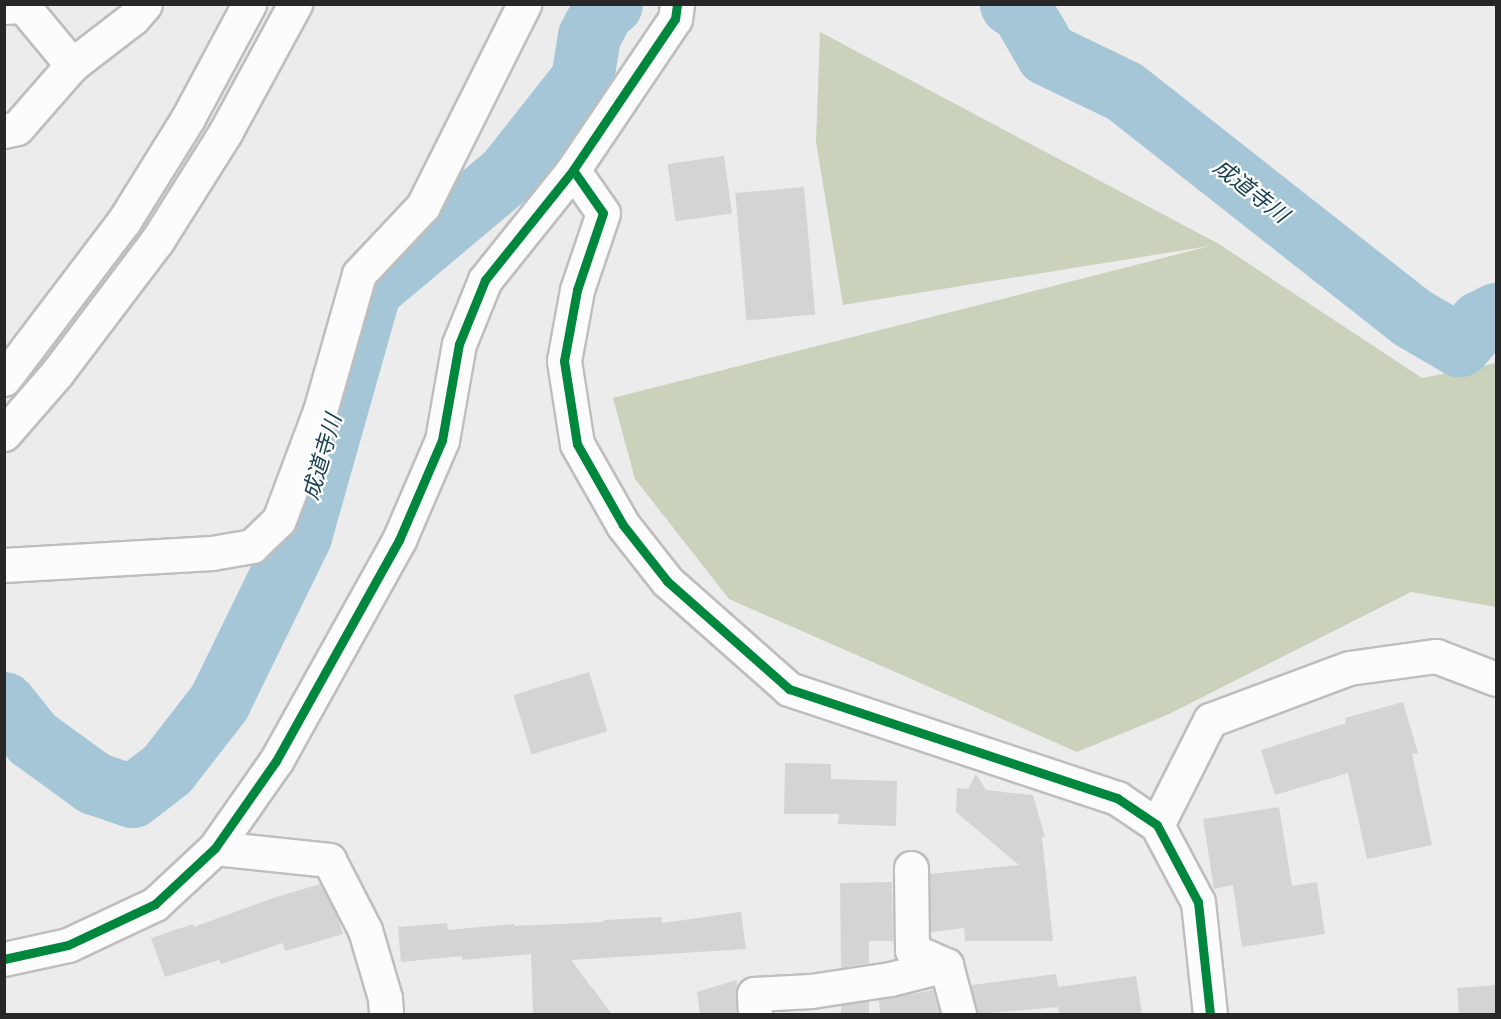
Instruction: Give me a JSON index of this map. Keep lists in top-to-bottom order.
{
  "water": ["成道寺川"]
}
